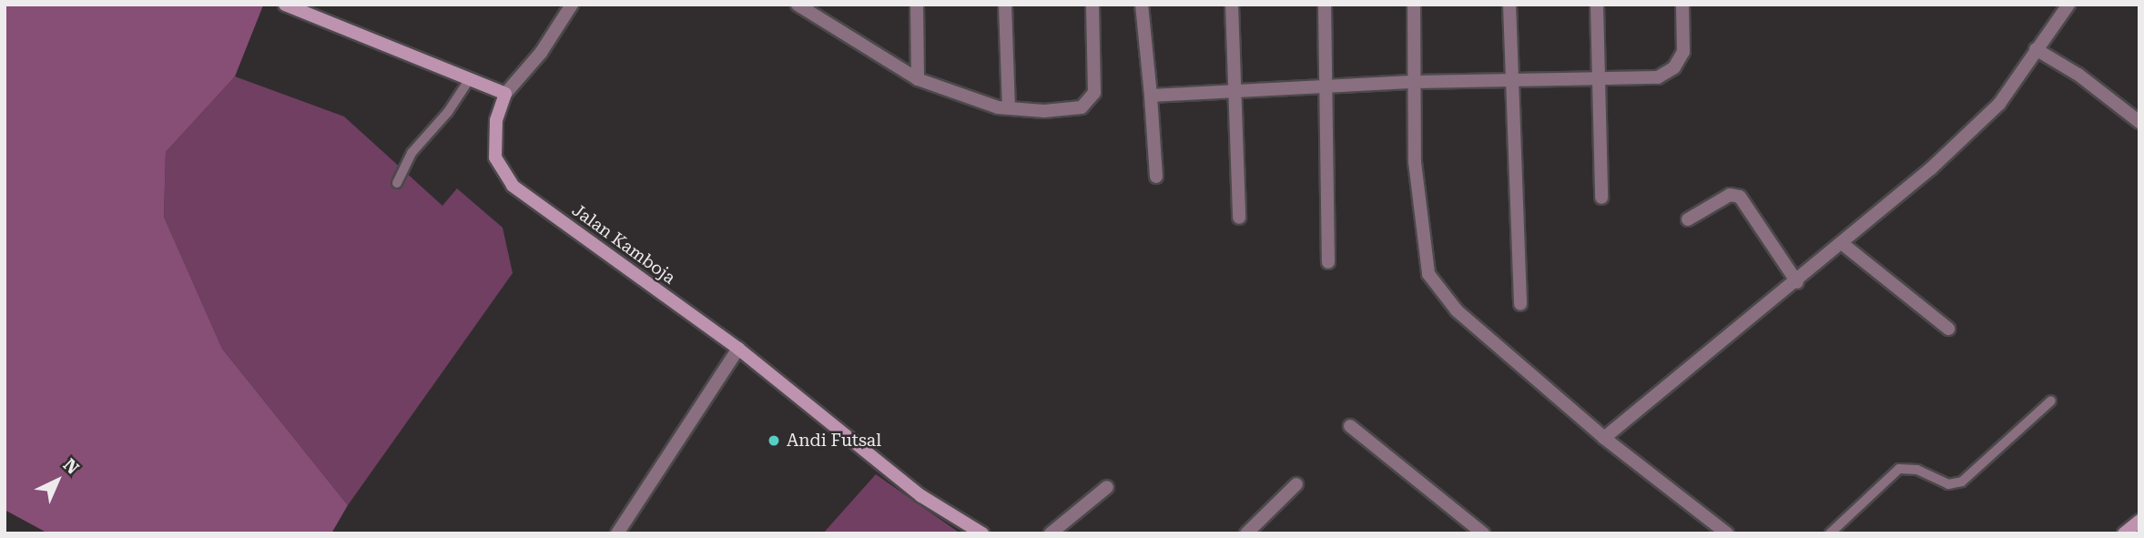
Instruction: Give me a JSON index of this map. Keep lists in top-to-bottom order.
{
  "streets": {
    "street": ["Jalan Kamboja"]
  },
  "places": ["Andi Futsal"],
  "north": "top right"
}
